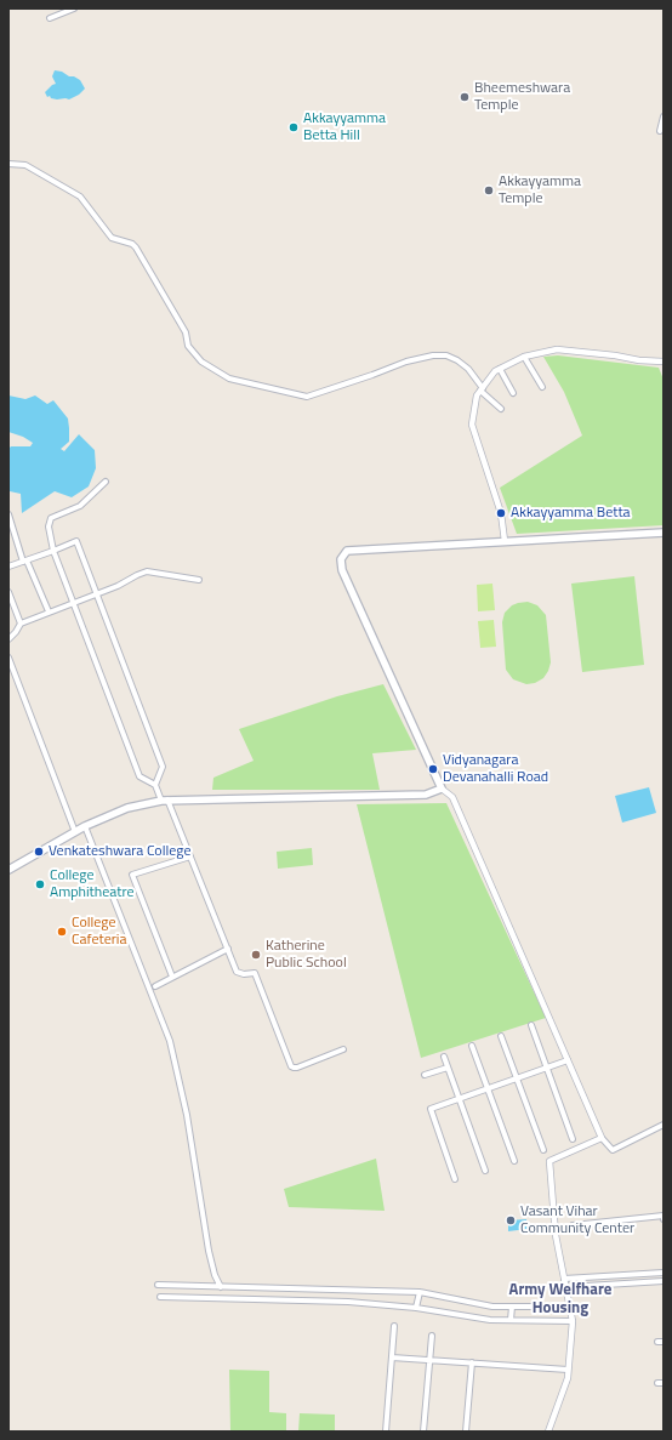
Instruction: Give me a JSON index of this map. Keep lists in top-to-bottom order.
{
  "districts": ["Army Welfhare Housing"],
  "places": [
    "Bheemeshwara Temple",
    "Akkayyamma Betta Hill",
    "Akkayyamma Temple",
    "Akkayyamma Betta",
    "Vidyanagara Devanahalli Road",
    "Venkateshwara College",
    "College Amphitheatre",
    "College Cafeteria",
    "Katherine Public School",
    "Vasant Vihar Community Center"
  ]
}
